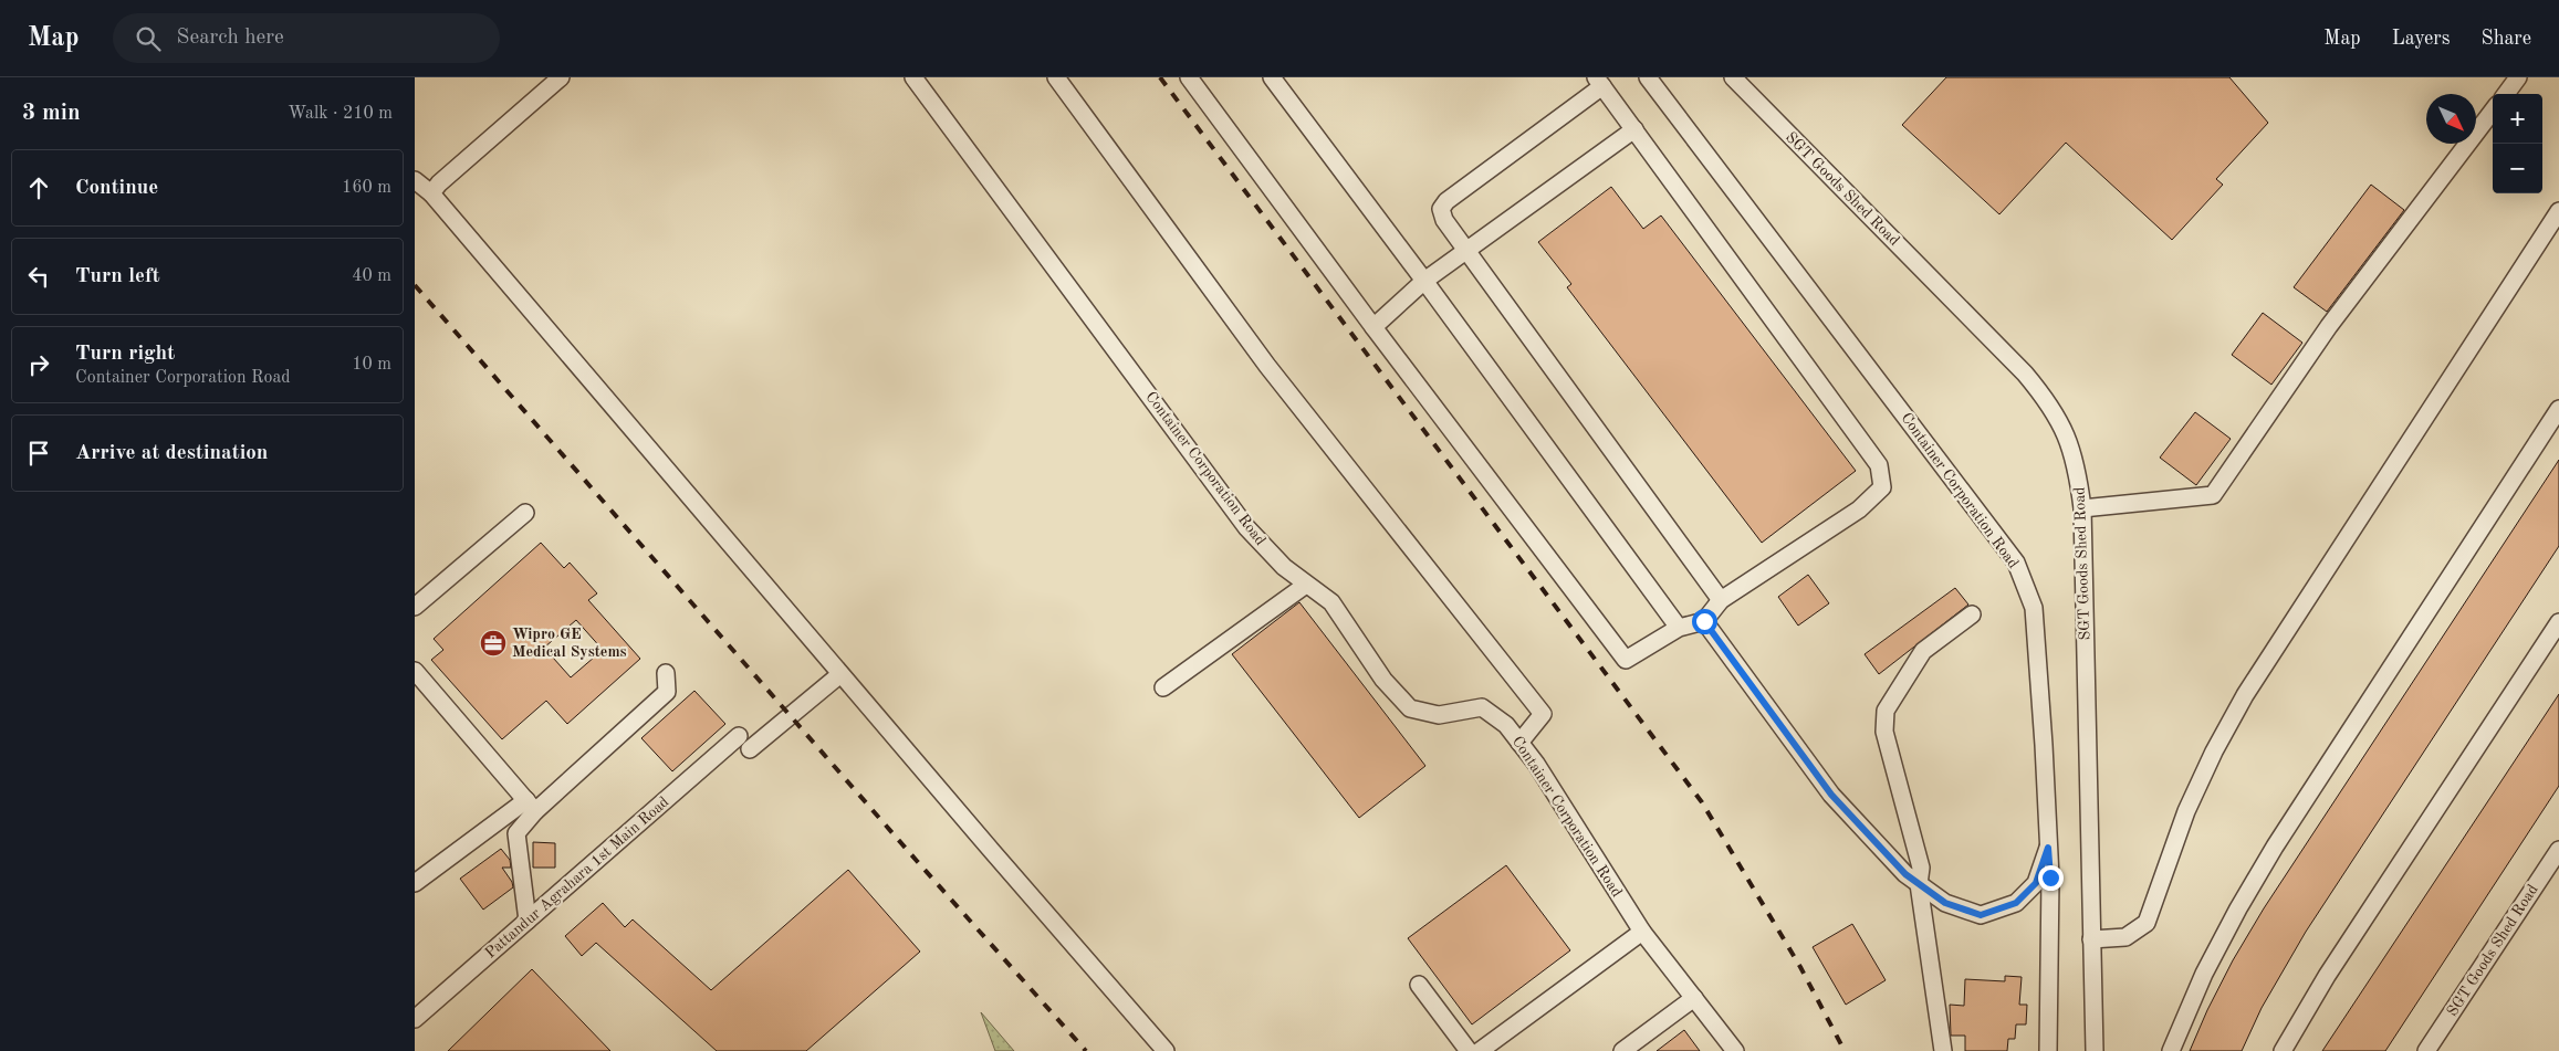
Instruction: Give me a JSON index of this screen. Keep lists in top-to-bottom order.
{
  "streets": {
    "street": ["SGT Goods Shed Road", "Container Corporation Road", "Pattandur Agrahara 1st Main Road"]
  },
  "places": {
    "office": ["Wipro GE Medical Systems"]
  },
  "north": "bottom right",
  "page": {
    "header": "Map",
    "search": "Search here",
    "nav": ["Map", "Layers", "Share"],
    "heading": ["3 min", "Walk · 210 m"],
    "map_buttons": ["+", "−"],
    "list": [
      ["Continue", "160 m"],
      ["Turn left", "40 m"],
      ["Turn right", "Container Corporation Road", "10 m"],
      "Arrive at destination"
    ]
  }
}
